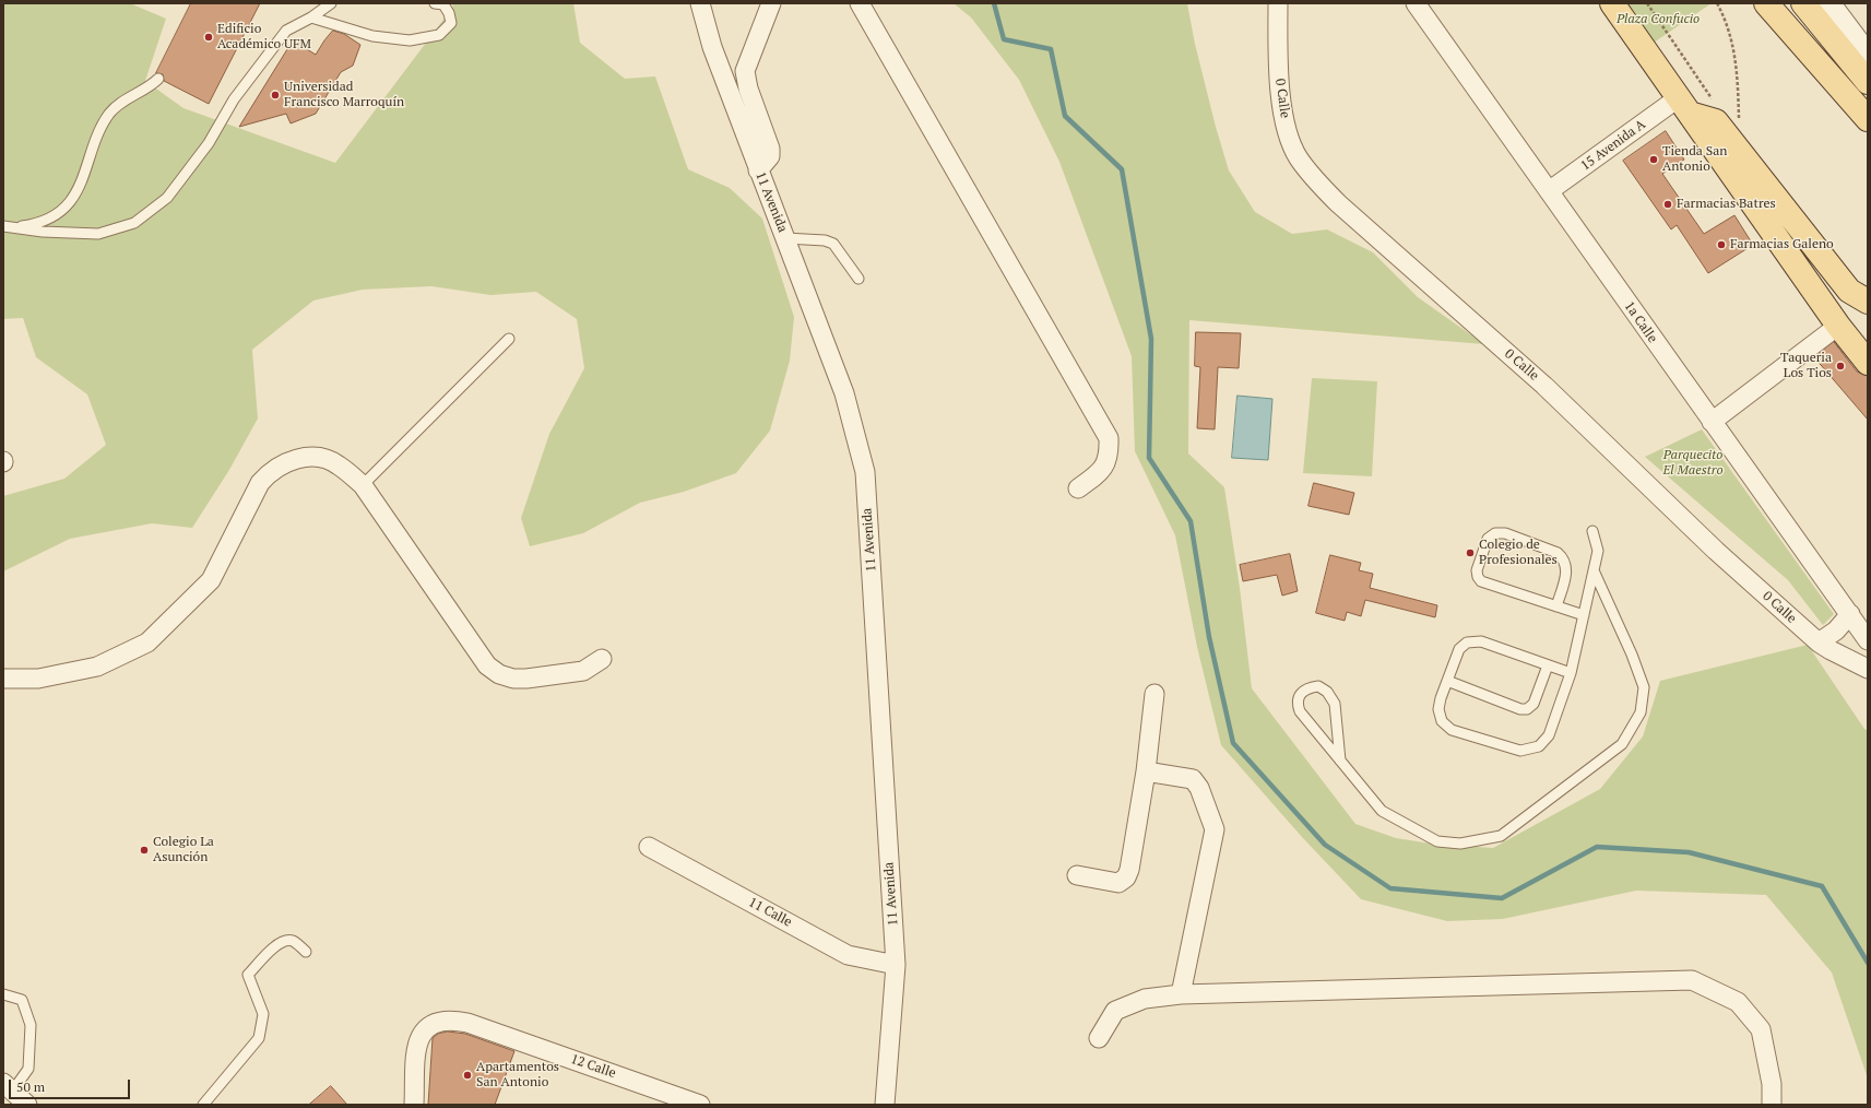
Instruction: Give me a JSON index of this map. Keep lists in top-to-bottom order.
{
  "streets": {
    "street": [
      "0 Calle",
      "15 Avenida A",
      "11 Avenida",
      "1a Calle",
      "11 Calle",
      "12 Calle"
    ]
  },
  "crossings": [
    ["15 Avenida A", "1a Calle"],
    ["11 Avenida", "11 Calle"]
  ],
  "parks": ["Plaza Confucio", "Parquecito El Maestro"],
  "places": [
    "Edificio Académico UFM",
    "Universidad Francisco Marroquín",
    "Tienda San Antonio",
    "Farmacias Batres",
    "Farmacias Galeno",
    "Taqueria Los Tios",
    "Colegio de Profesionales",
    "Colegio La Asunción",
    "Apartamentos San Antonio"
  ],
  "scale_bar": "50 m"
}
